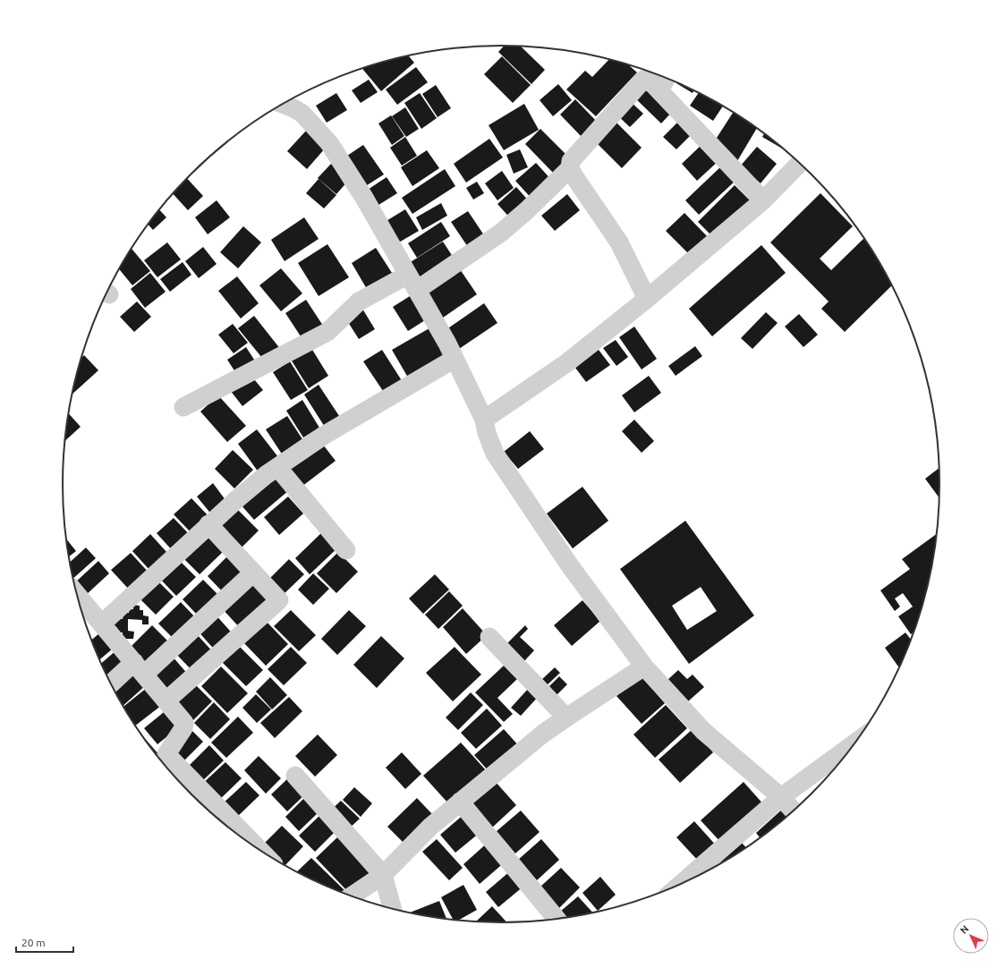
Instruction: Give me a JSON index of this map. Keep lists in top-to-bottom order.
{
  "scale_bar": "20 m",
  "north": "top left"
}
